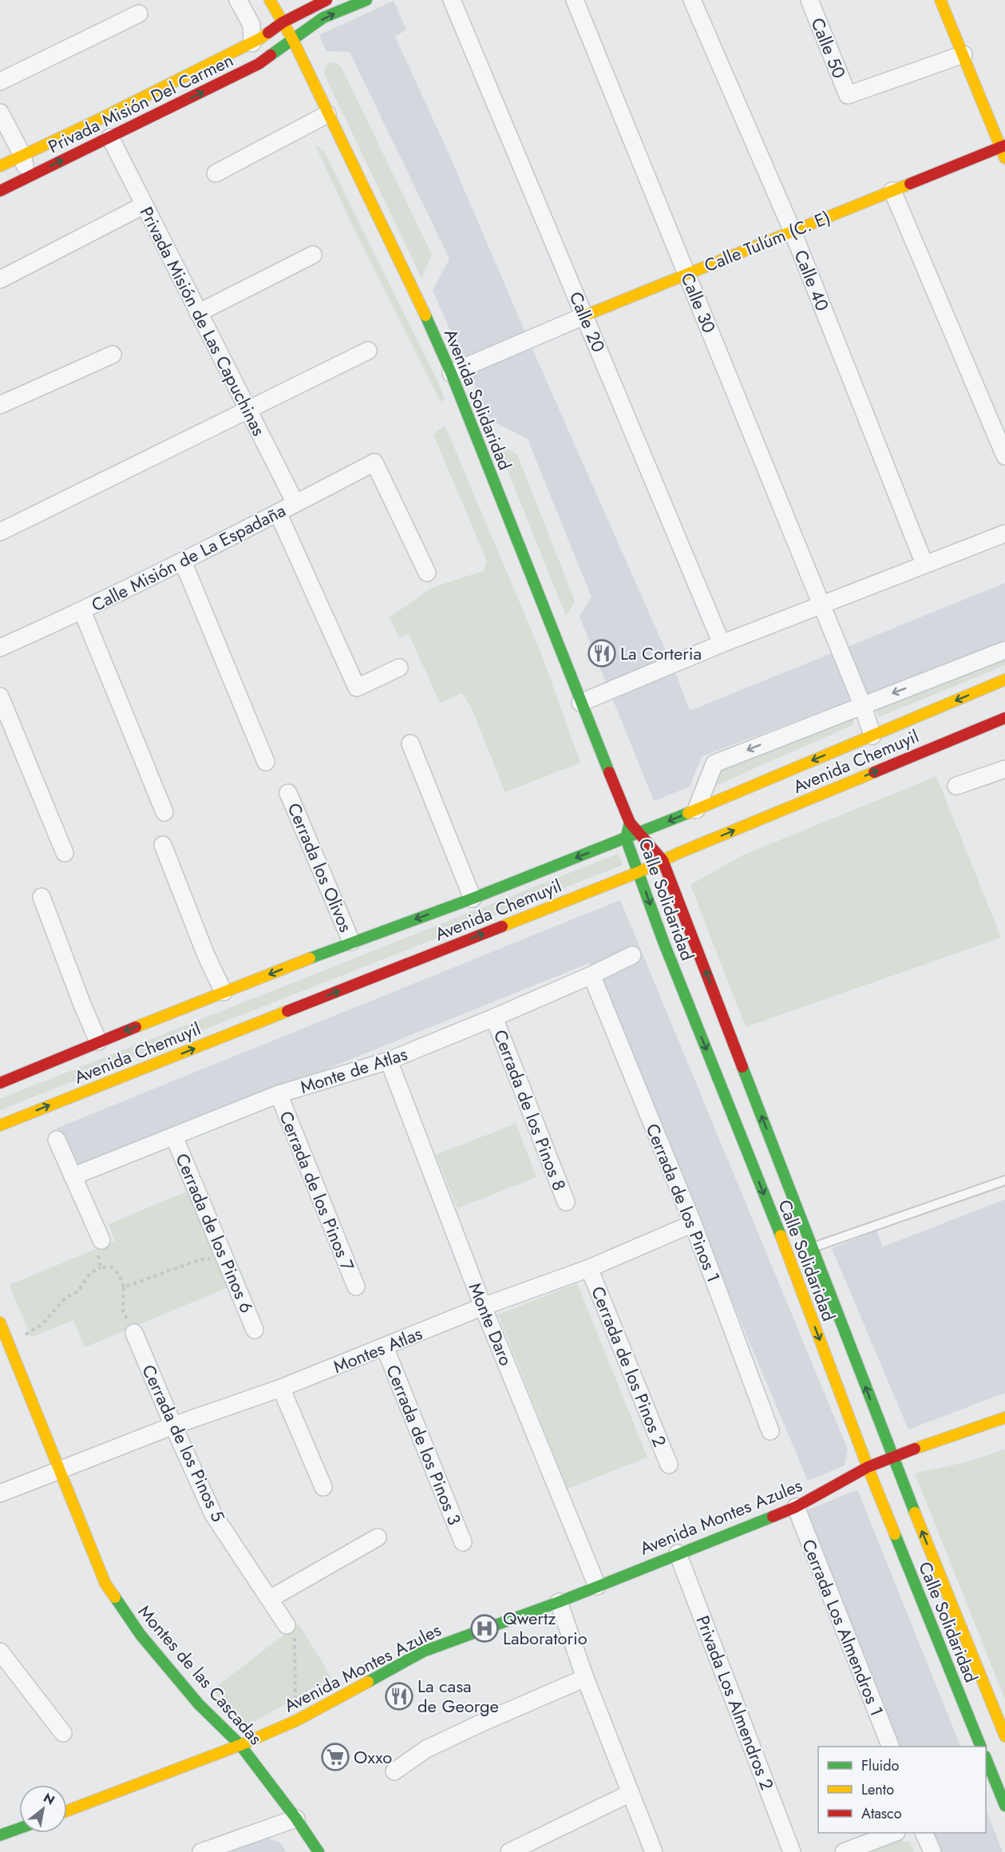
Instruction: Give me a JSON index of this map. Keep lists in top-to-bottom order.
{
  "streets": {
    "main road": [
      "Privada Misión Del Carmen",
      "Calle Tulúm (C. E)",
      "Avenida Solidaridad",
      "Avenida Chemuyil",
      "Calle Solidaridad",
      "Avenida Montes Azules",
      "Montes de las Cascadas"
    ],
    "street": [
      "Calle 50",
      "Calle 40",
      "Calle 30",
      "Privada Misión de Las Capuchinas",
      "Calle 20",
      "Calle Misión de La Espadaña",
      "Cerrada los Olivos",
      "Monte de Atlas",
      "Cerrada de los Pinos 8",
      "Cerrada de los Pinos 7",
      "Cerrada de los Pinos 1",
      "Cerrada de los Pinos 6",
      "Monte Daro",
      "Montes Atlas",
      "Cerrada de los Pinos 2",
      "Cerrada de los Pinos 5",
      "Cerrada de los Pinos 3",
      "Cerrada Los Almendros 1",
      "Privada Los Almendros 2"
    ]
  },
  "crossings": [
    ["Privada Misión Del Carmen", "Privada Misión de Las Capuchinas"],
    ["Privada Misión Del Carmen", "Avenida Solidaridad"],
    ["Calle Tulúm (C. E)", "Calle 40"],
    ["Calle Tulúm (C. E)", "Calle 30"],
    ["Calle Tulúm (C. E)", "Calle 20"],
    ["Calle Tulúm (C. E)", "Avenida Solidaridad"],
    ["Calle 30", "Avenida Chemuyil"],
    ["Privada Misión de Las Capuchinas", "Calle Misión de La Espadaña"],
    ["Avenida Solidaridad", "Calle Solidaridad"],
    ["Avenida Chemuyil", "Cerrada los Olivos"],
    ["Avenida Chemuyil", "Calle Solidaridad"],
    ["Calle Solidaridad", "Avenida Montes Azules"],
    ["Monte de Atlas", "Cerrada de los Pinos 8"],
    ["Monte de Atlas", "Cerrada de los Pinos 7"],
    ["Monte de Atlas", "Cerrada de los Pinos 1"],
    ["Monte de Atlas", "Cerrada de los Pinos 6"],
    ["Monte de Atlas", "Monte Daro"],
    ["Cerrada de los Pinos 1", "Montes Atlas"],
    ["Monte Daro", "Montes Atlas"],
    ["Monte Daro", "Avenida Montes Azules"],
    ["Montes Atlas", "Cerrada de los Pinos 2"],
    ["Montes Atlas", "Cerrada de los Pinos 5"],
    ["Montes Atlas", "Cerrada de los Pinos 3"],
    ["Montes Atlas", "Montes de las Cascadas"],
    ["Avenida Montes Azules", "Cerrada Los Almendros 1"],
    ["Avenida Montes Azules", "Montes de las Cascadas"],
    ["Avenida Montes Azules", "Privada Los Almendros 2"]
  ],
  "places": {
    "restaurant": ["La Corteria", "La casa de George"],
    "hospital": ["Qwertz Laboratorio"],
    "supermarket": ["Oxxo"]
  },
  "legend": ["Fluido", "Lento", "Atasco"],
  "north": "top right"
}
